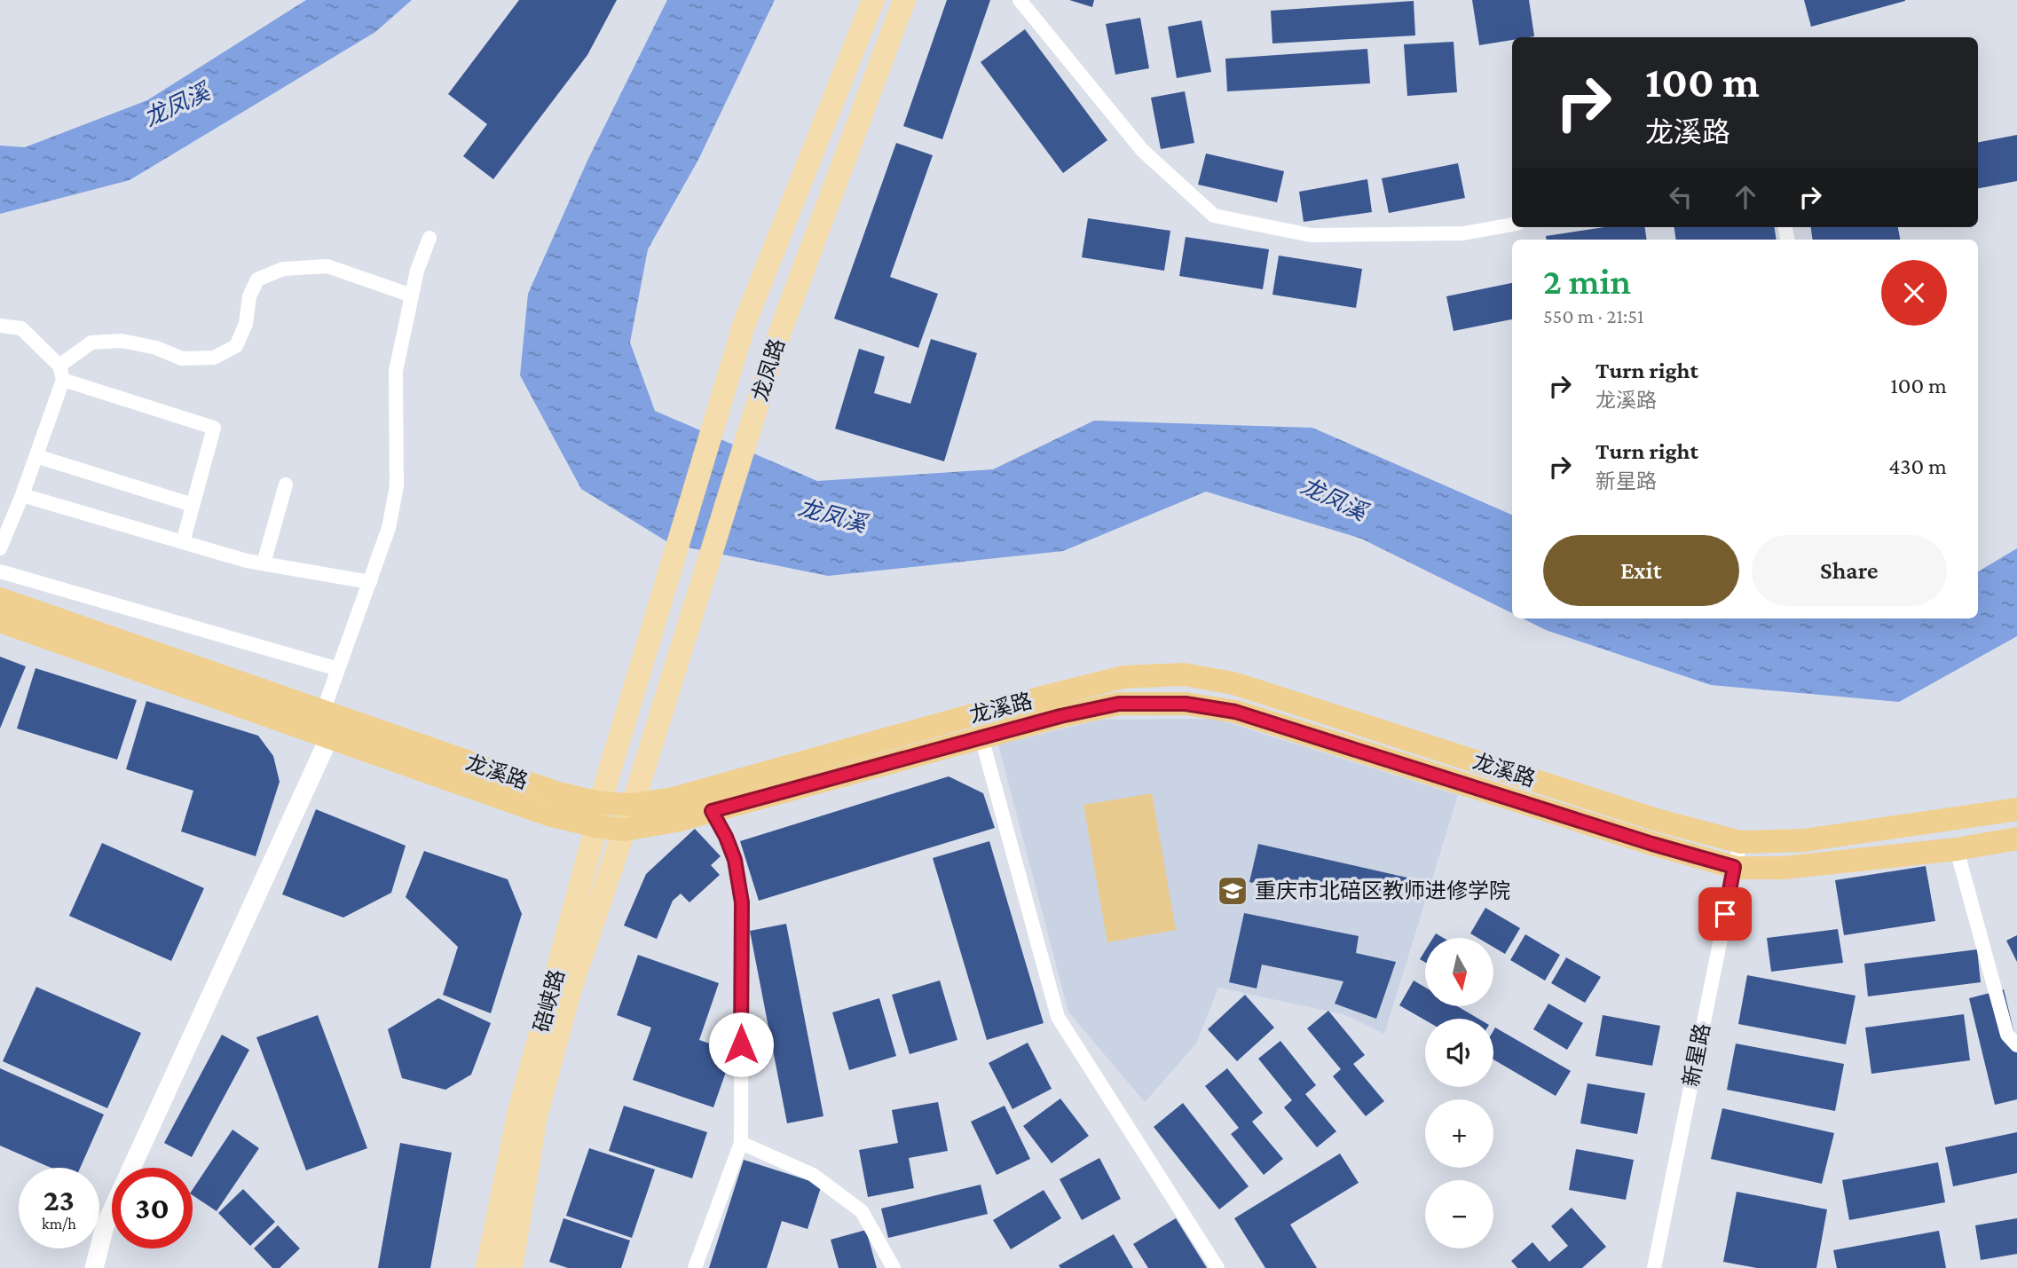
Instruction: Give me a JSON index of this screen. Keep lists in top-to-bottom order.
{
  "streets": {
    "highway": ["龙溪路"],
    "main road": ["龙凤路", "碚峡路"],
    "street": ["新星路"]
  },
  "crossings": [
    ["龙凤路", "碚峡路"],
    ["龙溪路", "碚峡路"],
    ["龙溪路", "新星路"]
  ],
  "water": ["龙凤溪"],
  "places": {
    "school or university": ["重庆市北碚区教师进修学院"]
  },
  "north": "bottom",
  "page": {
    "turn": ["100 m", "龙溪路"],
    "heading": ["2 min", "550 m · 21:51"],
    "list": [
      {
        "name": "Turn right",
        "note": "龙溪路",
        "value": "100 m"
      },
      {
        "name": "Turn right",
        "note": "新星路",
        "value": "430 m"
      }
    ],
    "buttons": ["Exit", "Share"],
    "map_buttons": ["+", "−"],
    "speed": "23 km/h",
    "limit": "30"
  }
}
